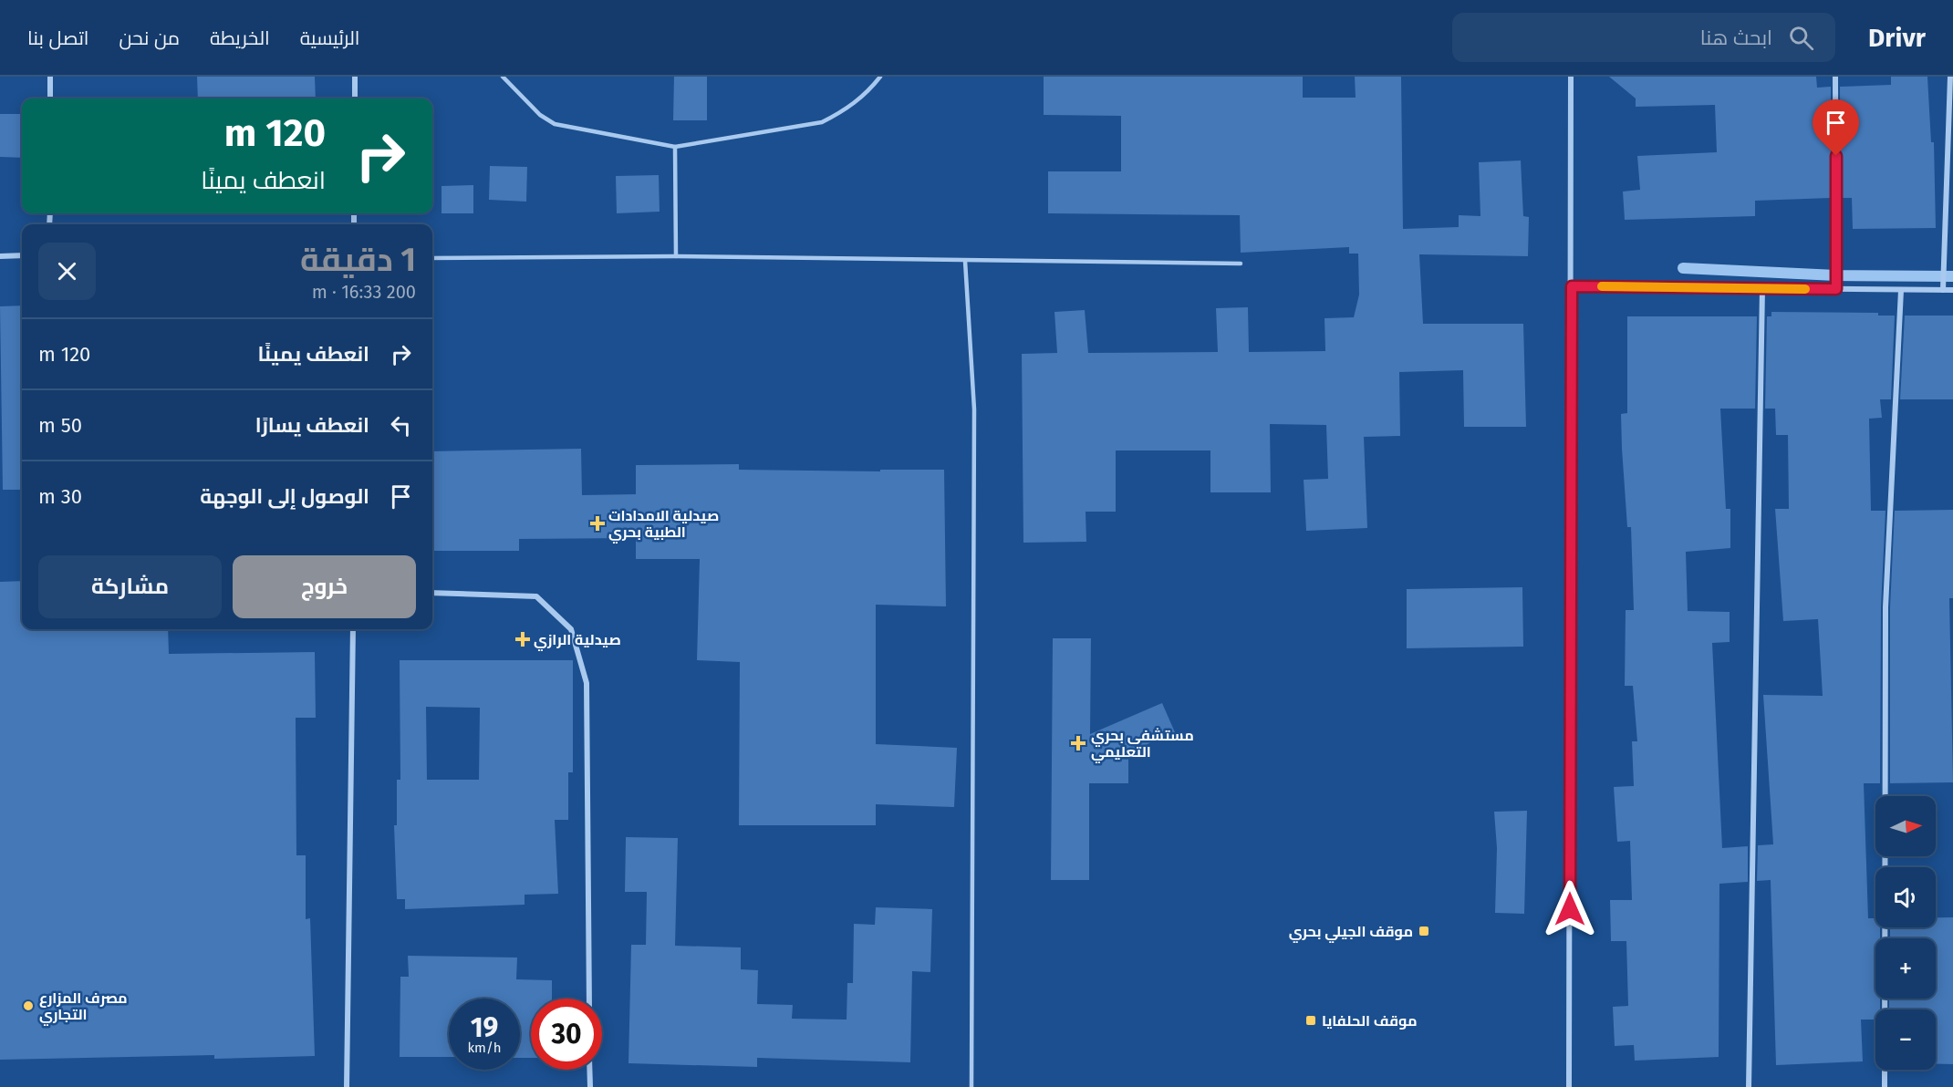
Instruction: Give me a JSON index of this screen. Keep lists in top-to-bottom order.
{
  "places": {
    "health": ["صيدلية الامدادات الطبية بحري", "صيدلية الرازي", "مستشفى بحري التعليمي"],
    "transit": ["موقف الجيلي بحري", "موقف الحلفايا"],
    "other": ["مصرف المزارع التجاري"]
  },
  "north": "right",
  "page": {
    "header": "Drivr",
    "search": "ابحث هنا",
    "nav": [
      "الرئيسية",
      "الخريطة",
      "من نحن",
      "اتصل بنا"
    ],
    "turn": ["120 m", "انعطف يمينًا"],
    "heading": ["1 دقيقة", "200 m · 16:33"],
    "list": [
      {
        "name": "انعطف يمينًا",
        "value": "120 m"
      },
      {
        "name": "انعطف يسارًا",
        "value": "50 m"
      },
      {
        "name": "الوصول إلى الوجهة",
        "value": "30 m"
      }
    ],
    "buttons": ["خروج", "مشاركة"],
    "map_buttons": ["+", "−"],
    "speed": "19 km/h",
    "limit": "30"
  }
}
